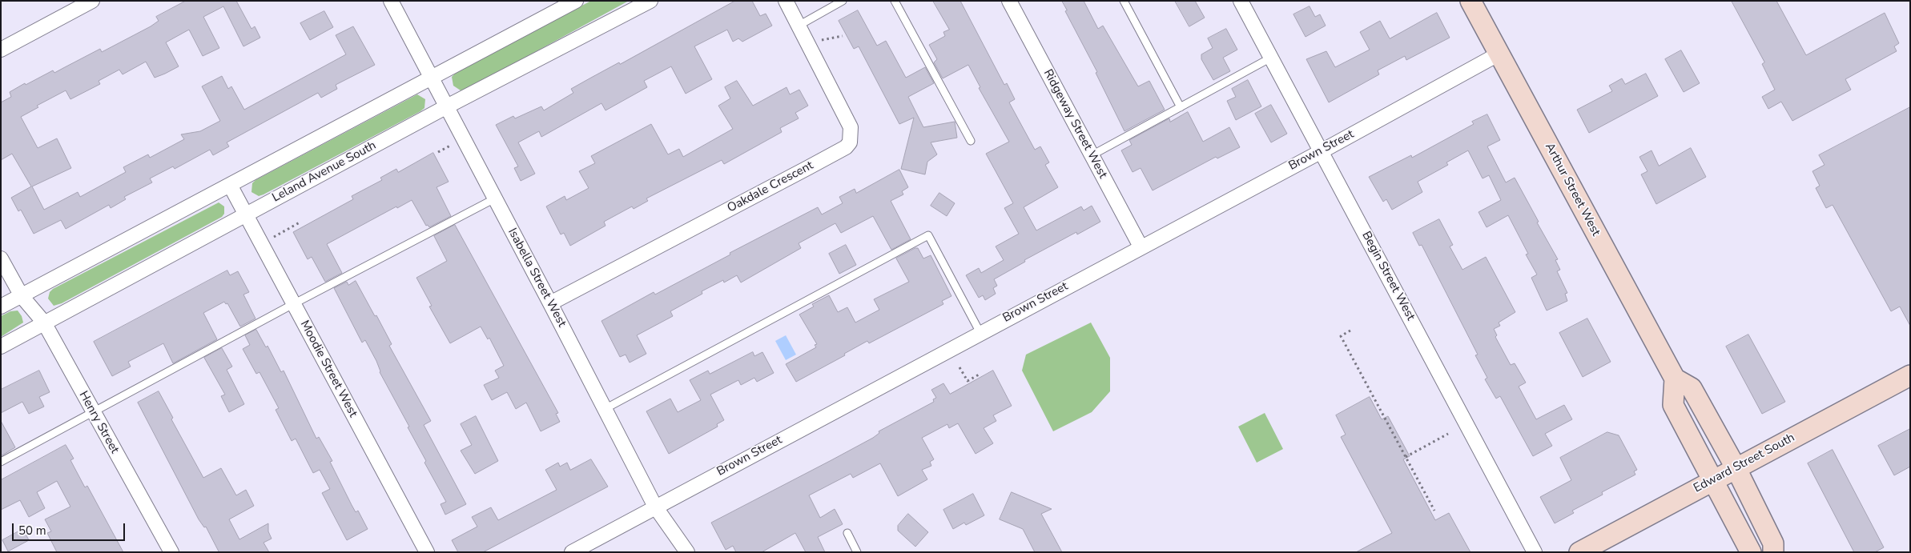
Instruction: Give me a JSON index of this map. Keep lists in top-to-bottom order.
{
  "streets": {
    "main road": ["Arthur Street West", "Edward Street South"],
    "street": [
      "Ridgeway Street West",
      "Brown Street",
      "Leland Avenue South",
      "Oakdale Crescent",
      "Begin Street West",
      "Isabella Street West",
      "Moodie Street West",
      "Henry Street"
    ]
  },
  "crossings": [
    ["Ridgeway Street West", "Brown Street"],
    ["Brown Street", "Arthur Street West"],
    ["Brown Street", "Begin Street West"],
    ["Brown Street", "Isabella Street West"],
    ["Leland Avenue South", "Isabella Street West"],
    ["Leland Avenue South", "Moodie Street West"],
    ["Leland Avenue South", "Henry Street"],
    ["Oakdale Crescent", "Isabella Street West"],
    ["Arthur Street West", "Edward Street South"]
  ],
  "scale_bar": "50 m"
}
